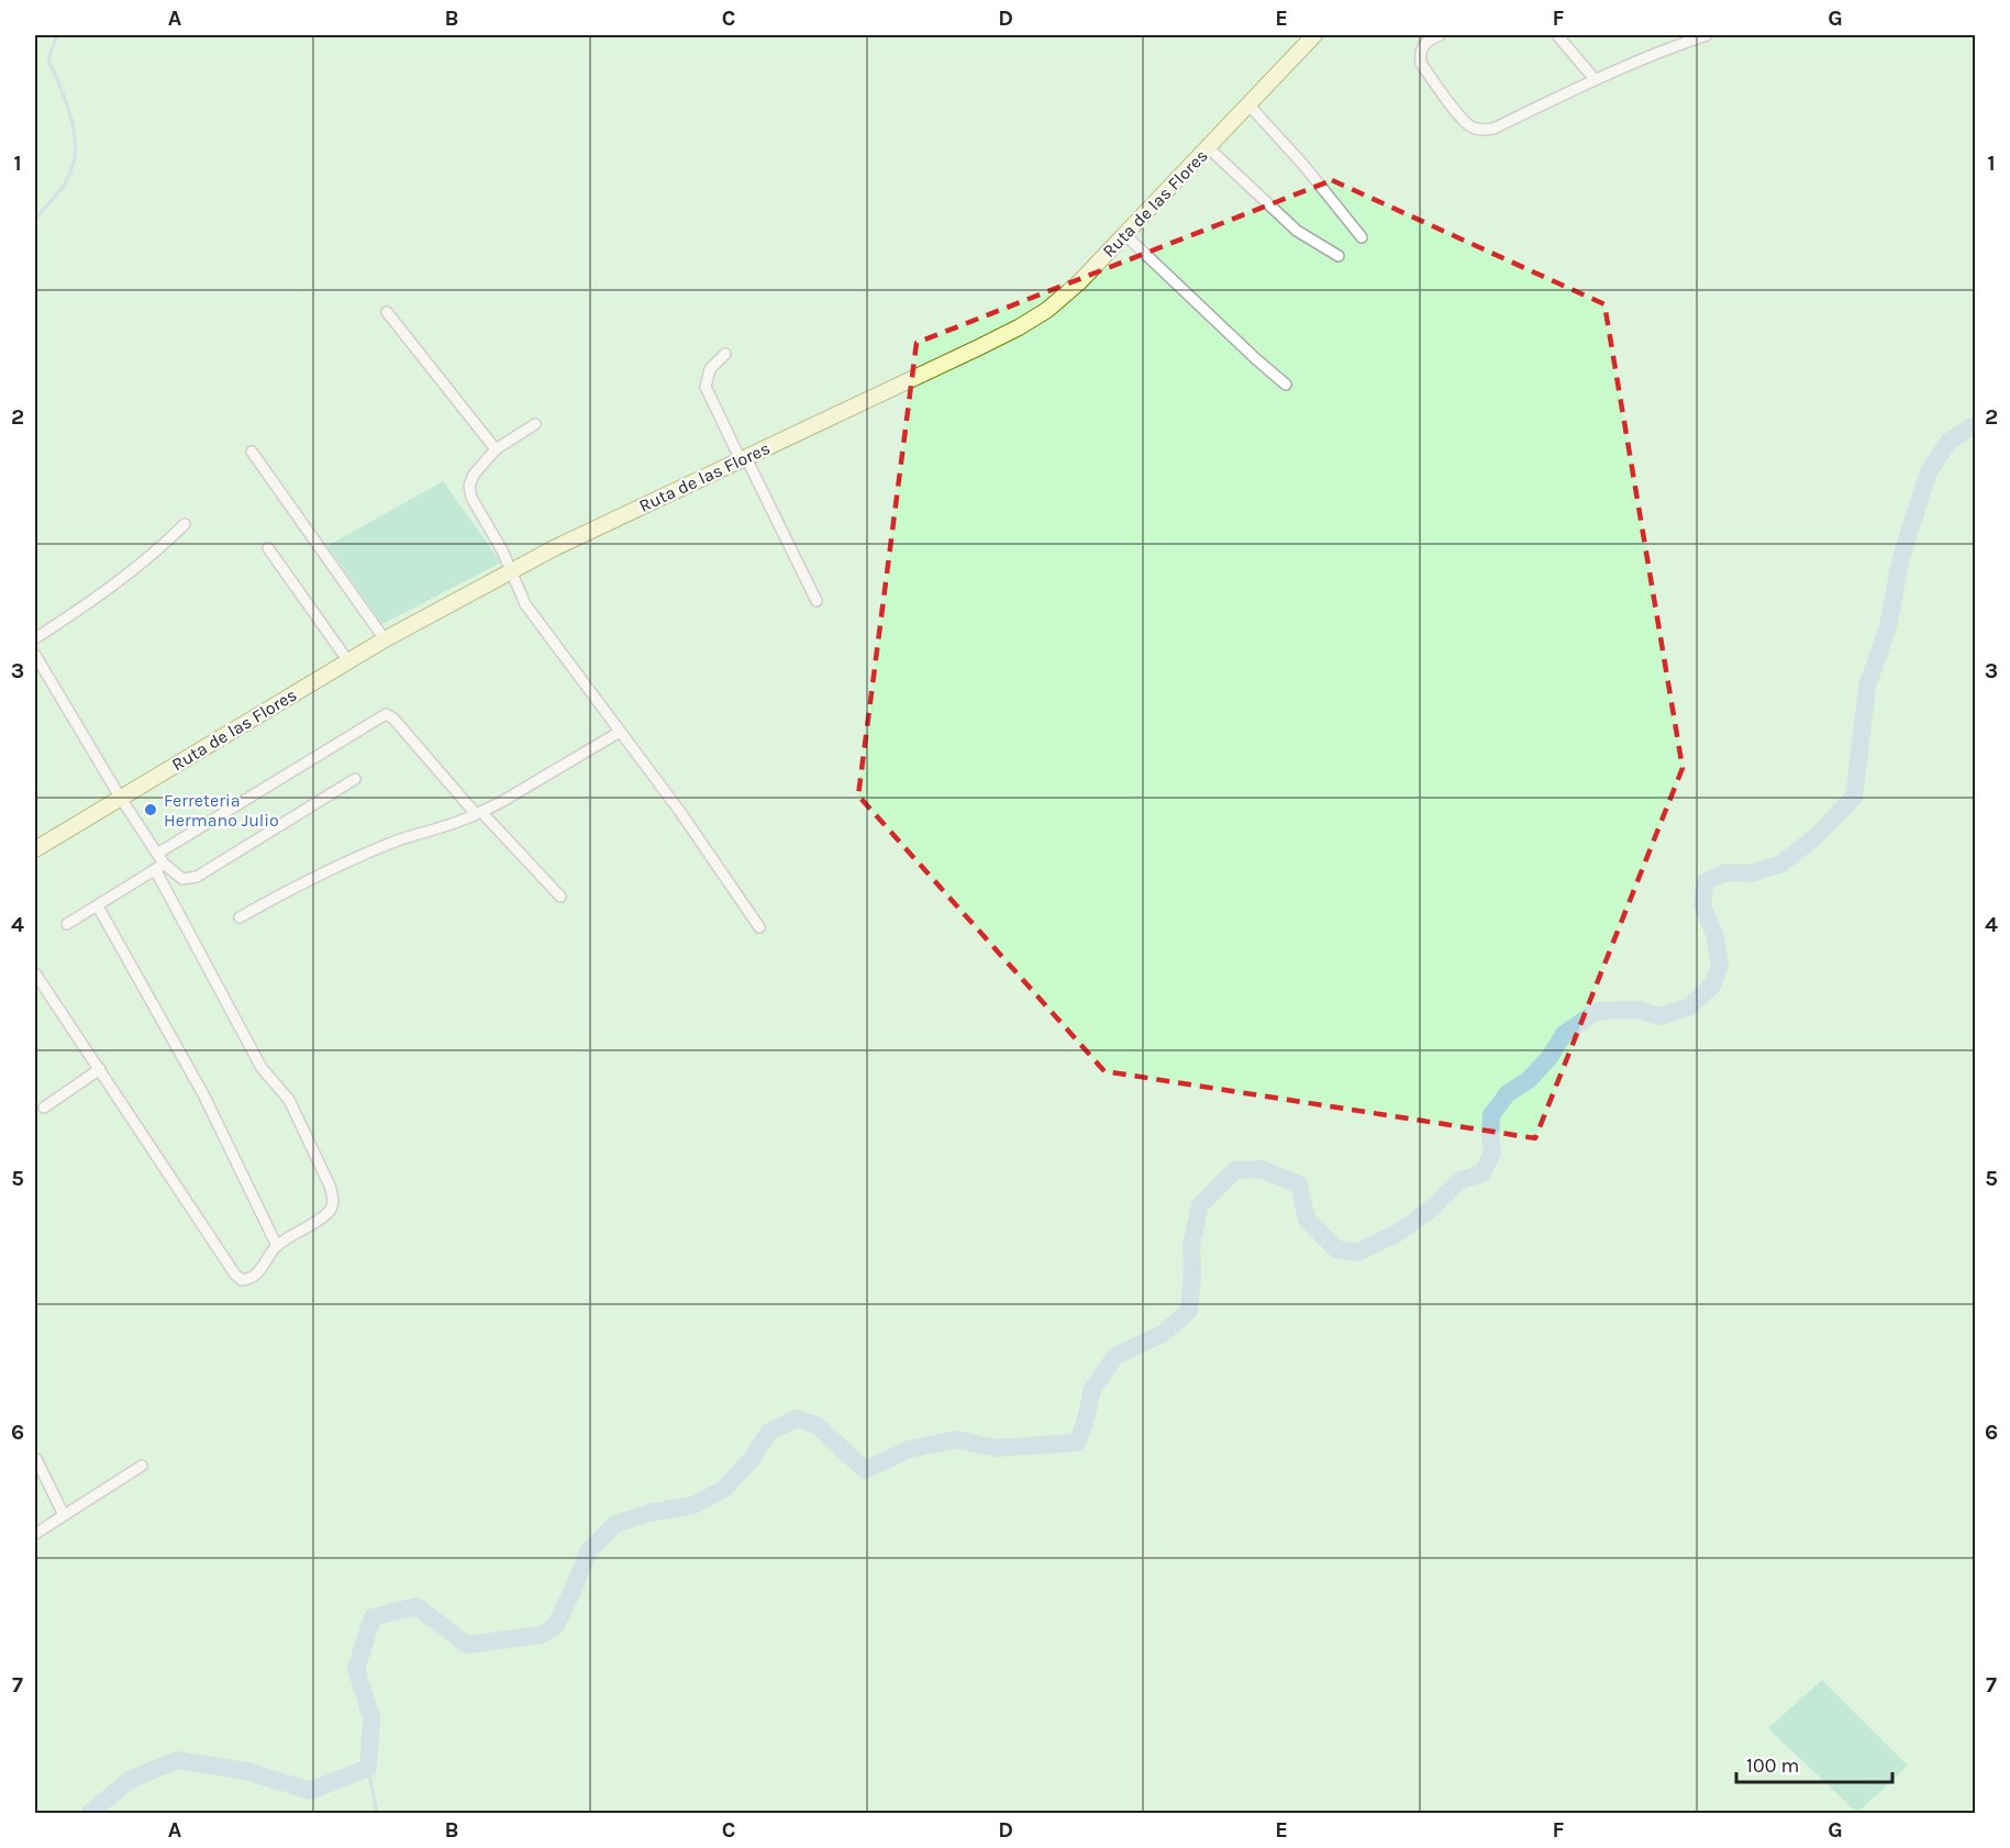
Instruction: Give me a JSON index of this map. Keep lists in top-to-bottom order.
{
  "streets": {
    "main road": ["Ruta de las Flores"]
  },
  "places": ["Ferreteria Hermano Julio"],
  "scale_bar": "100 m",
  "grid": {
    "columns": [
      "A",
      "B",
      "C",
      "D",
      "E",
      "F",
      "G"
    ],
    "rows": [
      "1",
      "2",
      "3",
      "4",
      "5",
      "6",
      "7"
    ]
  }
}
